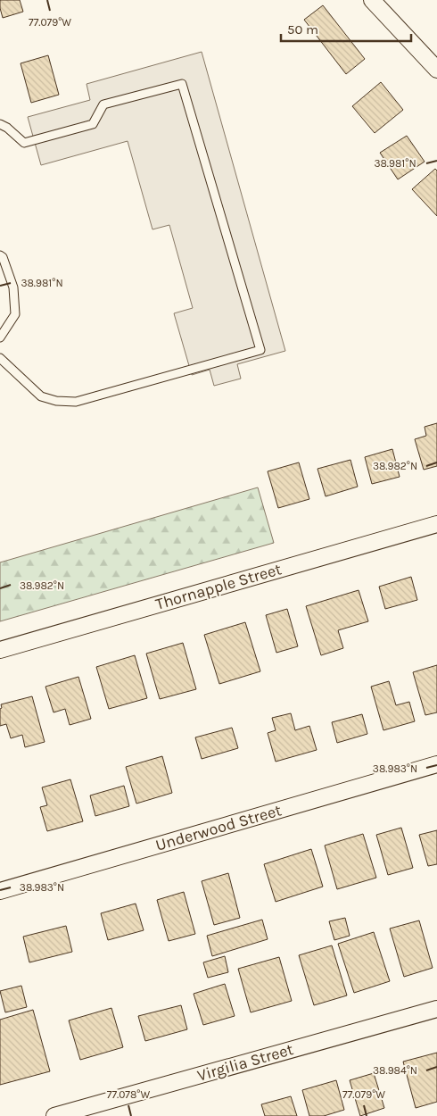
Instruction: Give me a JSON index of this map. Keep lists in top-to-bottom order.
{
  "streets": {
    "street": ["Thornapple Street", "Underwood Street", "Virgilia Street"]
  },
  "scale_bar": "50 m",
  "coordinates": [
    "77.079°W",
    "38.981°N",
    "38.982°N",
    "38.983°N",
    "38.984°N",
    "77.078°W"
  ]
}
